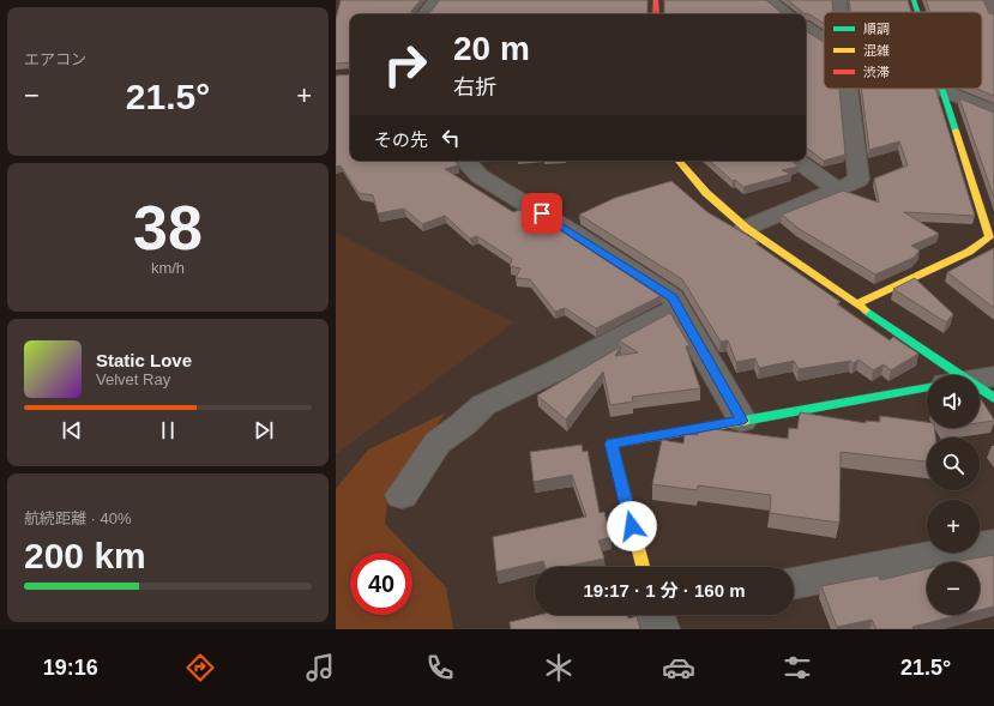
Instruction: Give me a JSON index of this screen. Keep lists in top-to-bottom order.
{
  "legend": ["順調", "混雑", "渋滞"],
  "page": {
    "tile": [
      "エアコン",
      ["38", "km/h"],
      ["航続距離 · 40%", "200 km"]
    ],
    "turn": ["20 m", "右折"],
    "heat": ["−", "21.5°", "+"],
    "then": "その先",
    "song": ["Static Love", "Velvet Ray"],
    "map_buttons": ["+", "−"],
    "limit": "40",
    "trip": "19:17 · 1 分 · 160 m",
    "tabs": ["19:16", "21.5°"]
  }
}
